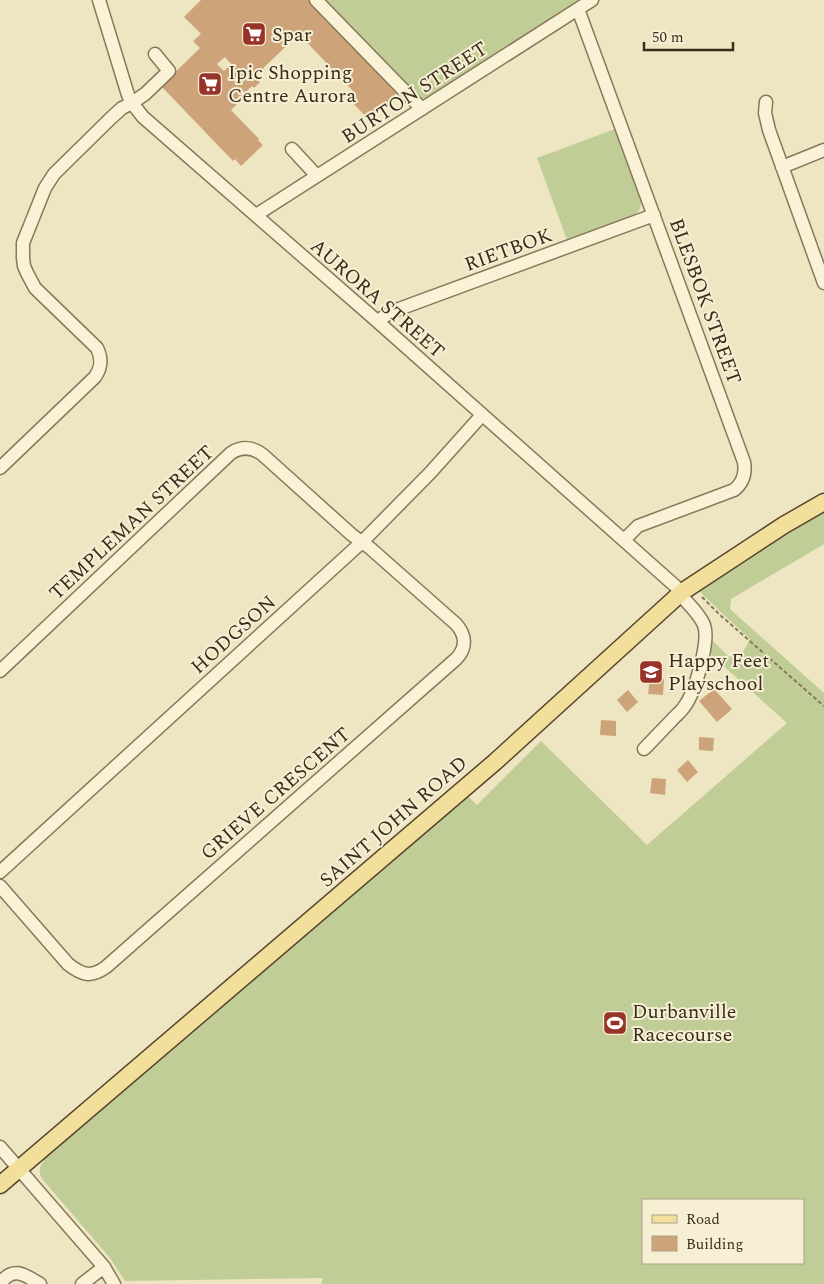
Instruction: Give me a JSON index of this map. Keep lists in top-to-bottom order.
{
  "streets": {
    "main road": ["SAINT JOHN ROAD"],
    "street": [
      "BURTON STREET",
      "RIETBOK",
      "AURORA STREET",
      "BLESBOK STREET",
      "TEMPLEMAN STREET",
      "HODGSON",
      "GRIEVE CRESCENT"
    ]
  },
  "crossings": [
    ["BURTON STREET", "AURORA STREET"],
    ["BURTON STREET", "BLESBOK STREET"],
    ["RIETBOK", "AURORA STREET"],
    ["RIETBOK", "BLESBOK STREET"],
    ["AURORA STREET", "BLESBOK STREET"],
    ["AURORA STREET", "HODGSON"],
    ["AURORA STREET", "SAINT JOHN ROAD"],
    ["TEMPLEMAN STREET", "HODGSON"],
    ["TEMPLEMAN STREET", "GRIEVE CRESCENT"],
    ["HODGSON", "GRIEVE CRESCENT"]
  ],
  "places": {
    "supermarket": ["Spar", "Ipic Shopping Centre Aurora"],
    "school or university": ["Happy Feet Playschool"],
    "sports": ["Durbanville Racecourse"]
  },
  "legend": ["Road", "Building"],
  "scale_bar": "50 m"
}
